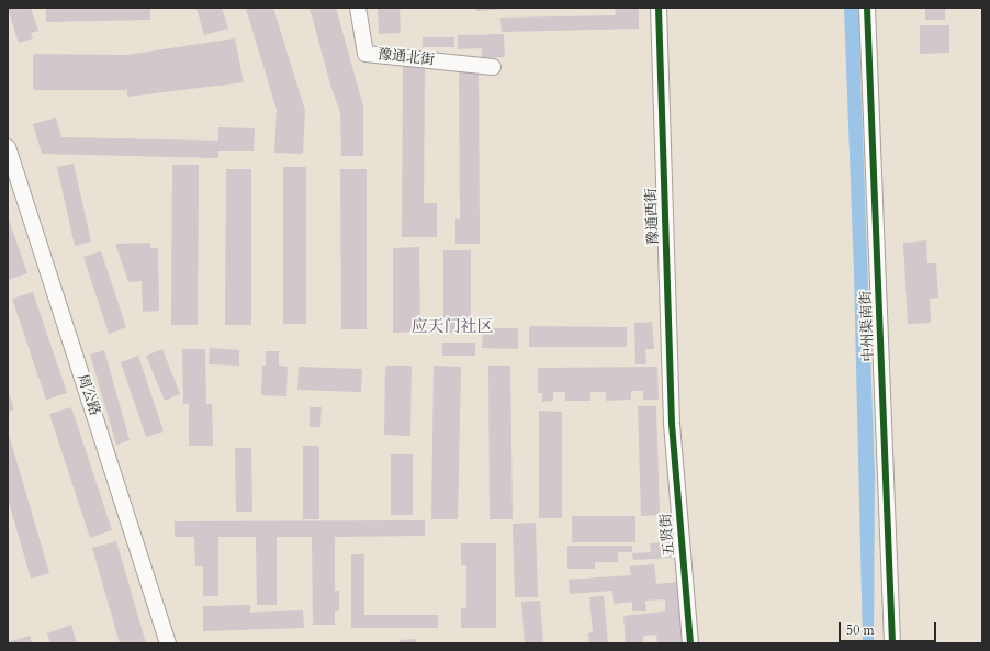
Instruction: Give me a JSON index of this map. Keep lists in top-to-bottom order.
{
  "streets": {
    "street": [
      "豫通北街",
      "豫通西街",
      "中州渠南街",
      "周公路",
      "五贤街"
    ]
  },
  "crossings": [
    ["豫通西街", "五贤街"]
  ],
  "districts": ["应天门社区"],
  "scale_bar": "50 m"
}
